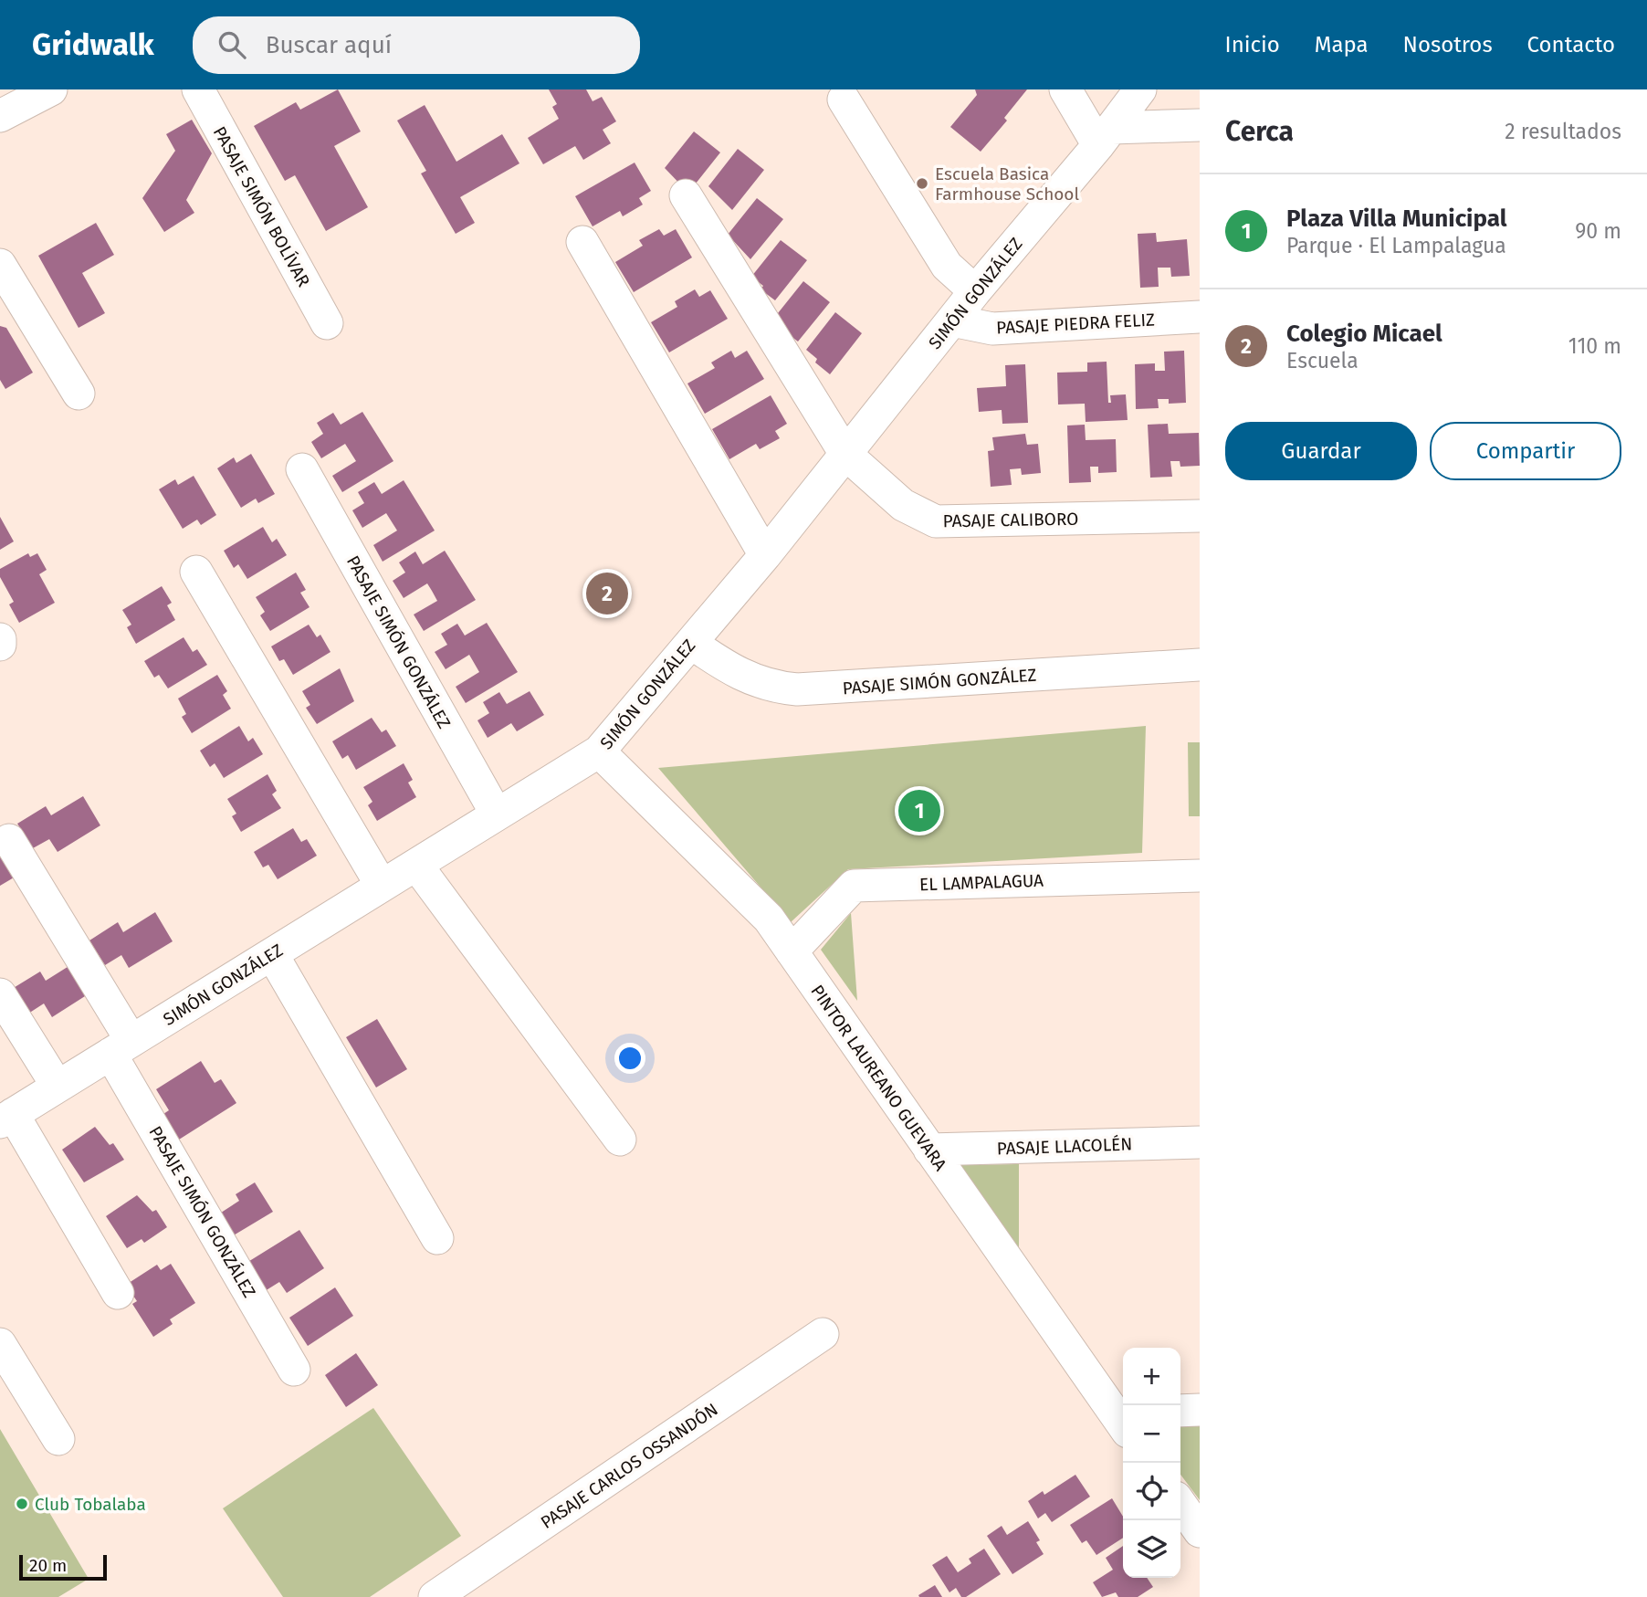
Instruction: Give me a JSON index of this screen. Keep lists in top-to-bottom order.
{
  "streets": {
    "street": [
      "PASAJE SIMÓN BOLÍVAR",
      "SIMÓN GONZÁLEZ",
      "PASAJE PIEDRA FELIZ",
      "PASAJE CALIBORO",
      "PASAJE SIMÓN GONZÁLEZ",
      "EL LAMPALAGUA",
      "PINTOR LAUREANO GUEVARA",
      "PASAJE LLACOLÉN",
      "PASAJE CARLOS OSSANDÓN"
    ]
  },
  "crossings": [
    ["SIMÓN GONZÁLEZ", "PASAJE PIEDRA FELIZ"],
    ["SIMÓN GONZÁLEZ", "PASAJE CALIBORO"],
    ["SIMÓN GONZÁLEZ", "PASAJE SIMÓN GONZÁLEZ"],
    ["SIMÓN GONZÁLEZ", "PINTOR LAUREANO GUEVARA"],
    ["EL LAMPALAGUA", "PINTOR LAUREANO GUEVARA"],
    ["PINTOR LAUREANO GUEVARA", "PASAJE LLACOLÉN"]
  ],
  "places": ["Escuela Basica Farmhouse School", "Club Tobalaba"],
  "scale_bar": "20 m",
  "page": {
    "header": "Gridwalk",
    "search": "Buscar aquí",
    "nav": [
      "Inicio",
      "Mapa",
      "Nosotros",
      "Contacto"
    ],
    "heading": ["Cerca", "2 resultados"],
    "list": [
      {
        "mark": "1",
        "name": "Plaza Villa Municipal",
        "note": "Parque · El Lampalagua",
        "value": "90 m"
      },
      {
        "mark": "2",
        "name": "Colegio Micael",
        "note": "Escuela",
        "value": "110 m"
      }
    ],
    "buttons": ["Guardar", "Compartir"],
    "pins": ["2", "1"],
    "map_buttons": ["+", "−"],
    "scale": "20 m"
  }
}
